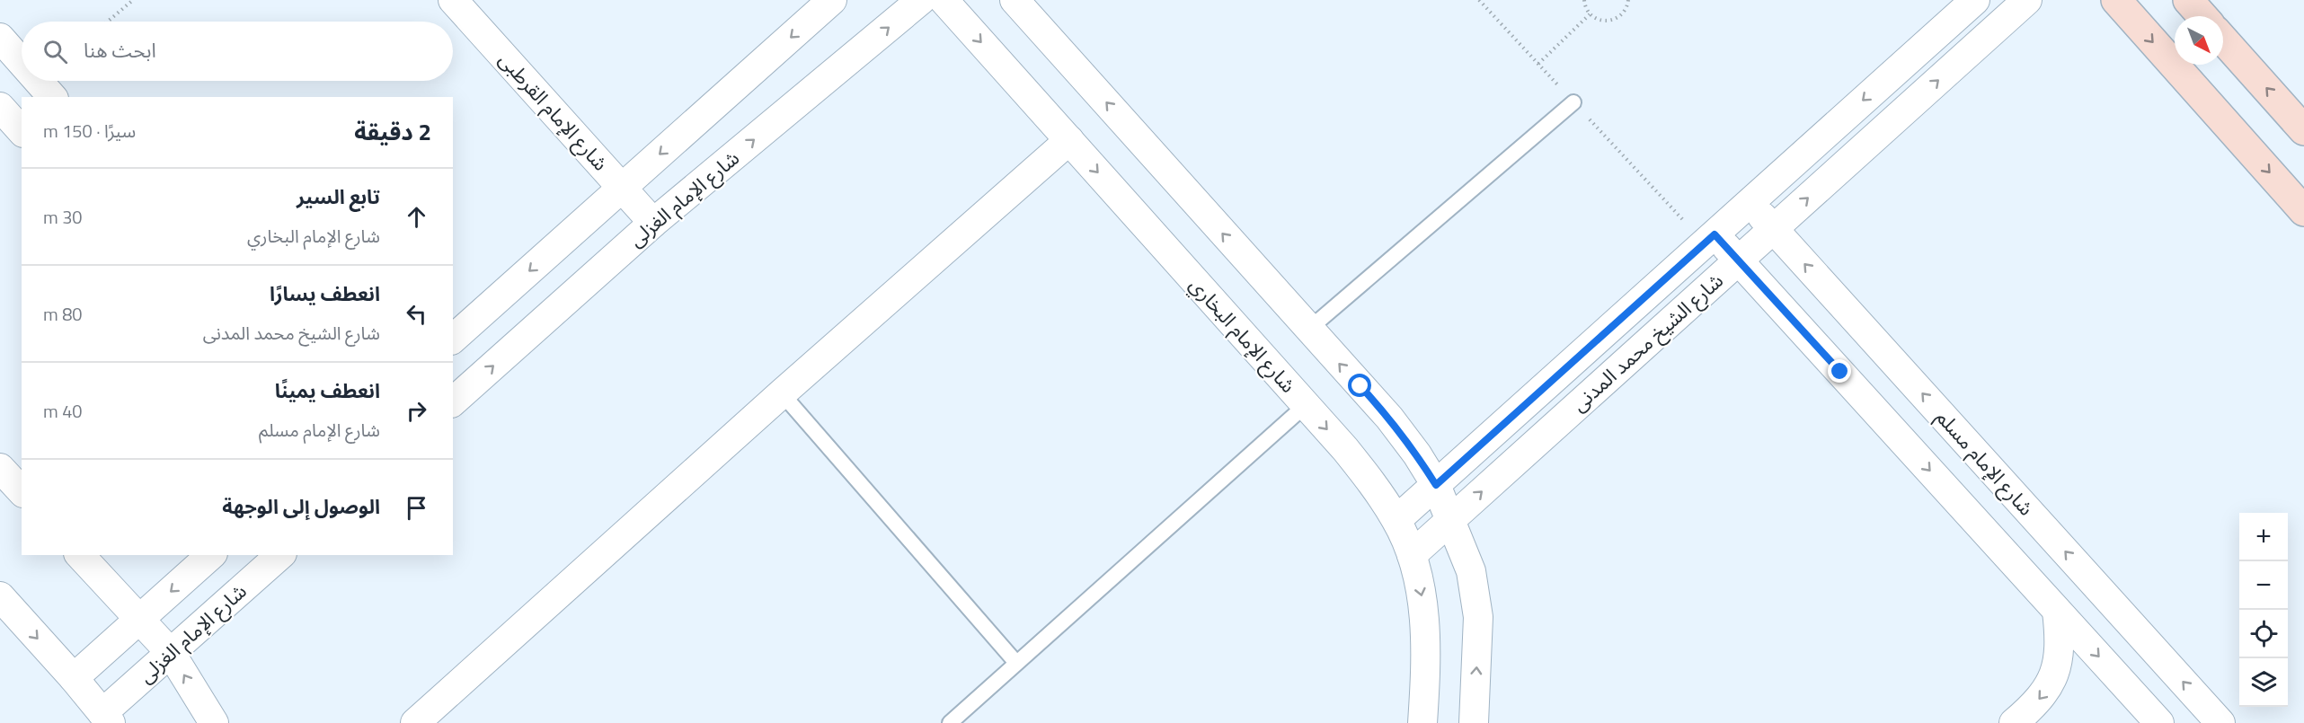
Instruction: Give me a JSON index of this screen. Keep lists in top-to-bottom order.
{
  "streets": {
    "street": [
      "شارع الإمام القرطبى",
      "شارع الإمام الغزلى",
      "شارع الإمام البخاري",
      "شارع الشيخ محمد المدنى",
      "شارع الإمام مسلم"
    ]
  },
  "crossings": [
    ["شارع الإمام القرطبى", "شارع الإمام الغزلى"],
    ["شارع الإمام البخاري", "شارع الشيخ محمد المدنى"],
    ["شارع الشيخ محمد المدنى", "شارع الإمام مسلم"]
  ],
  "north": "bottom right",
  "page": {
    "search": "ابحث هنا",
    "heading": ["2 دقيقة", "سيرًا · 150 m"],
    "list": [
      ["تابع السير", "شارع الإمام البخاري", "30 m"],
      ["انعطف يسارًا", "شارع الشيخ محمد المدنى", "80 m"],
      ["انعطف يمينًا", "شارع الإمام مسلم", "40 m"],
      "الوصول إلى الوجهة"
    ],
    "map_buttons": ["+", "−"]
  }
}
